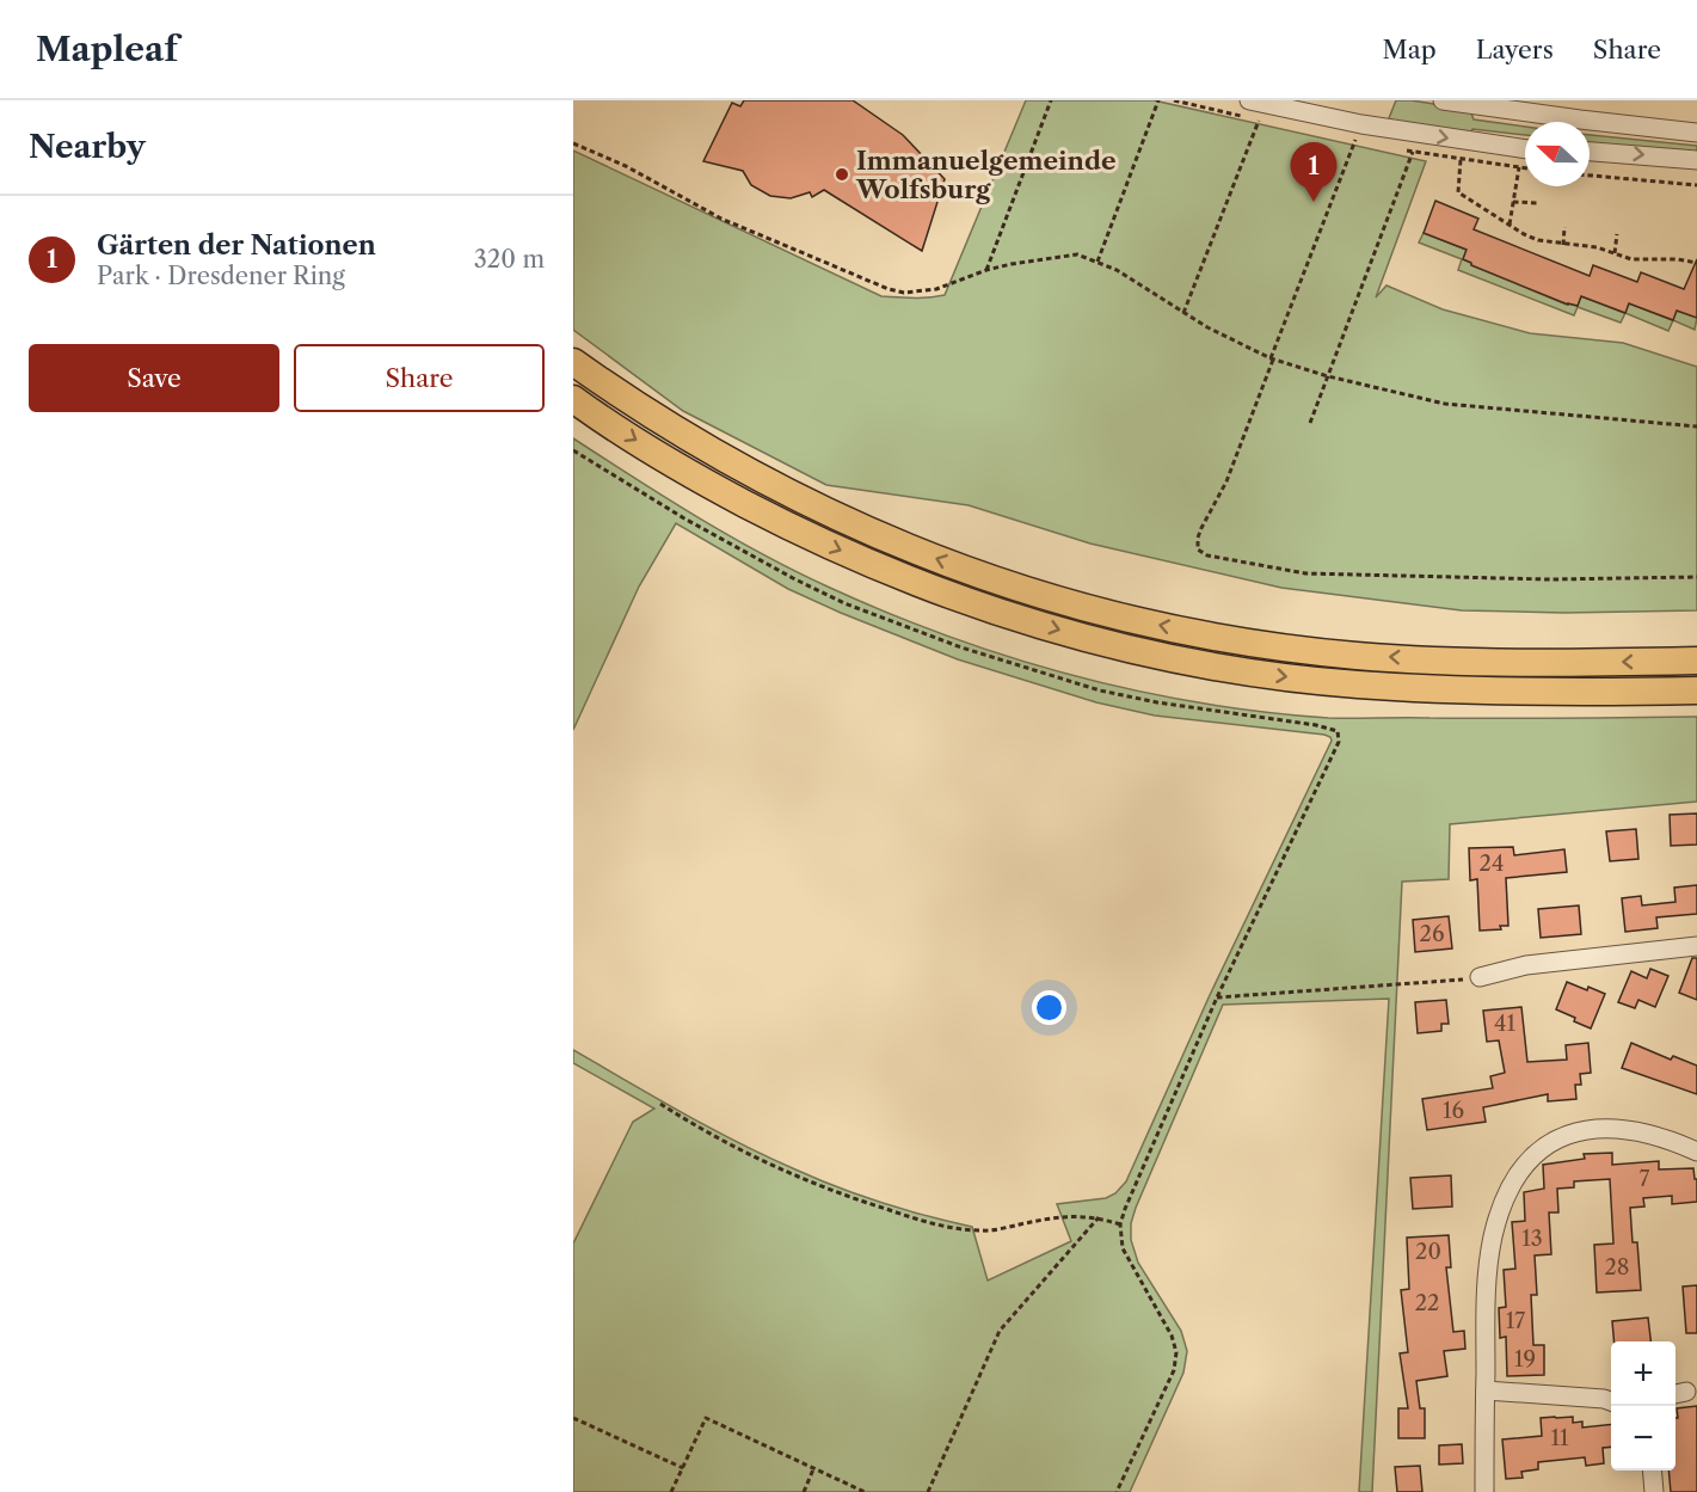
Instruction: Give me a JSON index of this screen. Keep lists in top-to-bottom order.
{
  "places": ["Immanuelgemeinde Wolfsburg"],
  "house_numbers": [
    "24",
    "26",
    "41",
    "16",
    "7",
    "13",
    "20",
    "28",
    "22",
    "17",
    "19",
    "11"
  ],
  "north": "left",
  "page": {
    "header": "Mapleaf",
    "nav": ["Map", "Layers", "Share"],
    "heading": "Nearby",
    "pins": "1",
    "list": [
      {
        "mark": "1",
        "name": "Gärten der Nationen",
        "note": "Park · Dresdener Ring",
        "value": "320 m"
      }
    ],
    "buttons": ["Save", "Share"],
    "map_buttons": ["+", "−"]
  }
}
